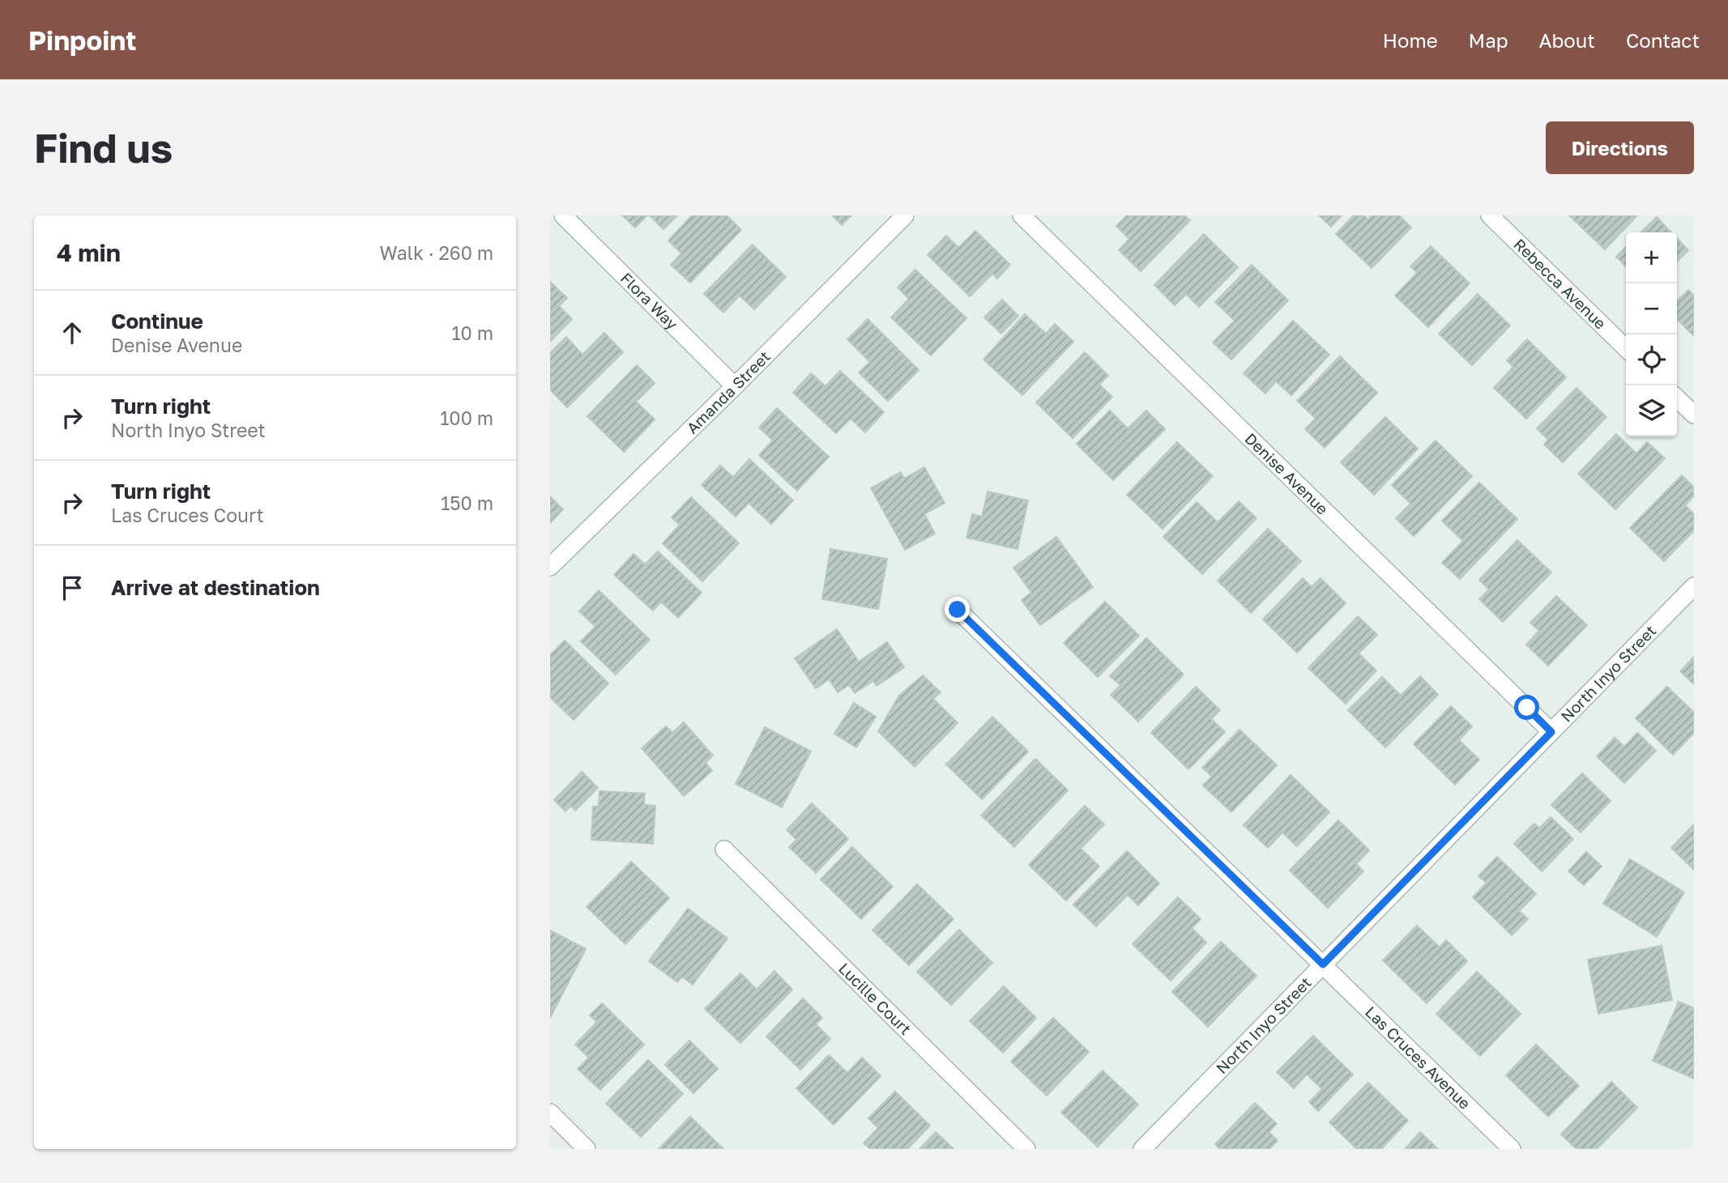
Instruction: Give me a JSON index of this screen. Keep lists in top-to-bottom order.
{
  "streets": {
    "street": [
      "Rebecca Avenue",
      "Flora Way",
      "Amanda Street",
      "Denise Avenue",
      "North Inyo Street",
      "Lucille Court",
      "Las Cruces Avenue"
    ]
  },
  "crossings": [
    ["Flora Way", "Amanda Street"],
    ["Denise Avenue", "North Inyo Street"],
    ["North Inyo Street", "Las Cruces Avenue"]
  ],
  "page": {
    "header": "Pinpoint",
    "nav": [
      "Home",
      "Map",
      "About",
      "Contact"
    ],
    "buttons": "Directions",
    "title": "Find us",
    "heading": ["4 min", "Walk · 260 m"],
    "map_buttons": ["+", "−"],
    "list": [
      ["Continue", "Denise Avenue", "10 m"],
      ["Turn right", "North Inyo Street", "100 m"],
      ["Turn right", "Las Cruces Court", "150 m"],
      "Arrive at destination"
    ]
  }
}
